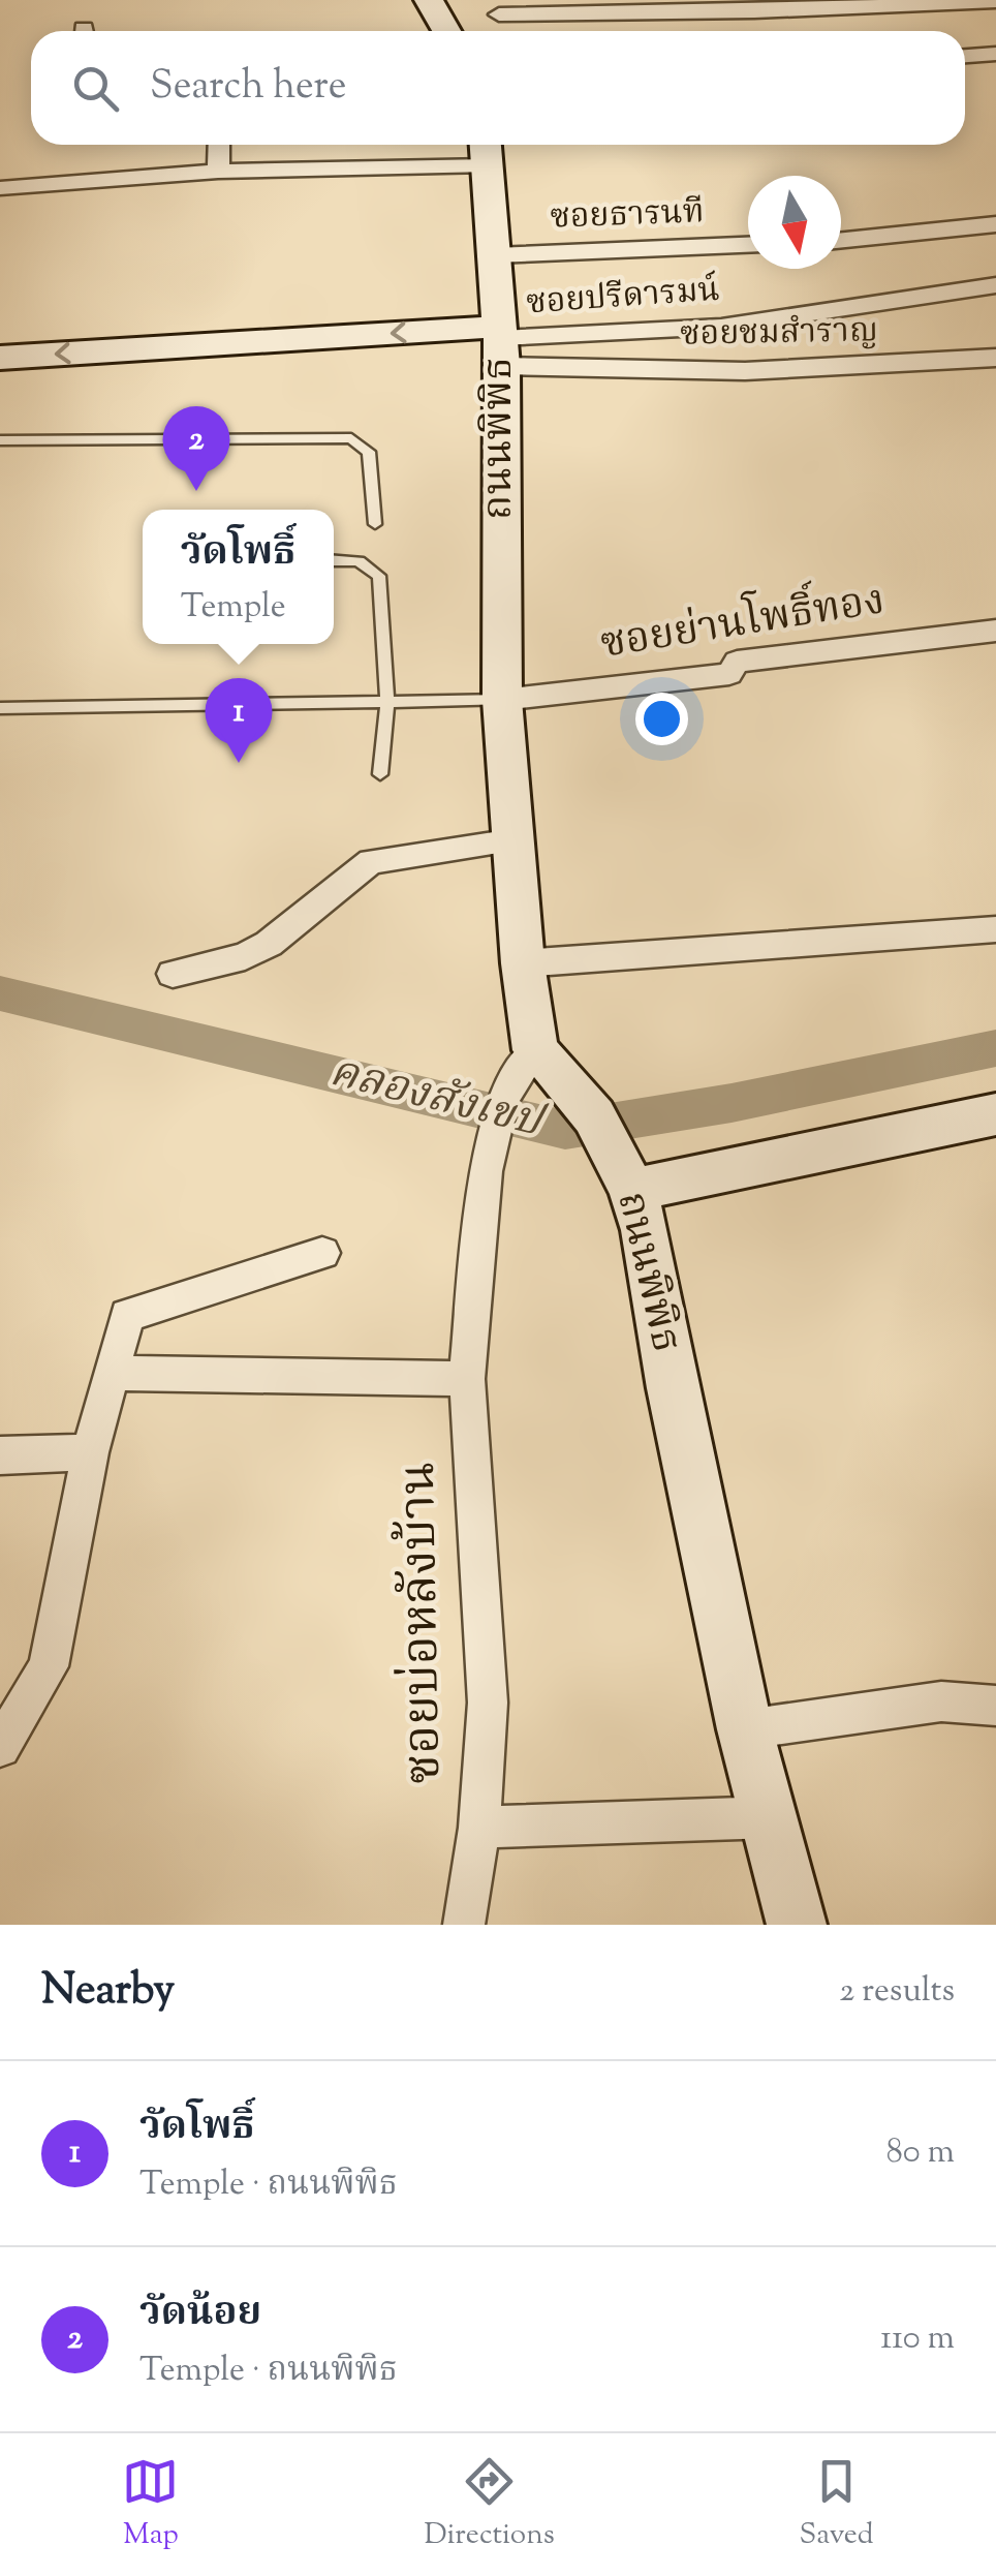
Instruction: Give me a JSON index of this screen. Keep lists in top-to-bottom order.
{
  "streets": {
    "street": [
      "ซอยธารนที",
      "ซอยปรีดารมน์",
      "ซอยชมสำราญ",
      "ถนนพิพิธ",
      "ซอยย่านโพธิ์ทอง",
      "ซอยบ่อหลังบ้าน"
    ]
  },
  "crossings": [
    ["ซอยธารนที", "ถนนพิพิธ"],
    ["ซอยปรีดารมน์", "ซอยชมสำราญ"],
    ["ซอยปรีดารมน์", "ถนนพิพิธ"],
    ["ซอยชมสำราญ", "ถนนพิพิธ"],
    ["ถนนพิพิธ", "ซอยย่านโพธิ์ทอง"],
    ["ถนนพิพิธ", "ซอยบ่อหลังบ้าน"]
  ],
  "water": ["คลองสังเขป"],
  "north": "bottom",
  "page": {
    "search": "Search here",
    "pins": ["2", "1"],
    "popup": ["วัดโพธิ์", "Temple"],
    "heading": ["Nearby", "2 results"],
    "list": [
      {
        "mark": "1",
        "name": "วัดโพธิ์",
        "note": "Temple · ถนนพิพิธ",
        "value": "80 m"
      },
      {
        "mark": "2",
        "name": "วัดน้อย",
        "note": "Temple · ถนนพิพิธ",
        "value": "110 m"
      }
    ],
    "nav": ["Map", "Directions", "Saved"]
  }
}
